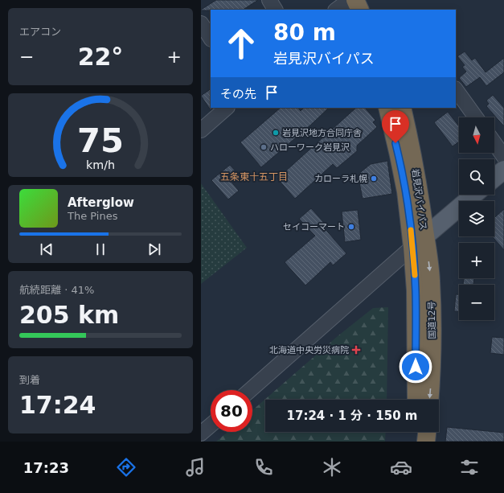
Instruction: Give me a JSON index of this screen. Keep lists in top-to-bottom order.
{
  "streets": {
    "highway": ["岩見沢バイパス", "国道12号"]
  },
  "crossings": [
    ["岩見沢バイパス", "国道12号"]
  ],
  "districts": ["五条東十五丁目"],
  "places": {
    "other": [
      "岩見沢地方合同庁舎",
      "ハローワーク岩見沢",
      "カローラ札幌",
      "セイコーマート"
    ],
    "health": ["北海道中央労災病院"]
  },
  "north": "bottom",
  "page": {
    "tile": [
      "エアコン",
      ["航続距離 · 41%", "205 km"],
      ["到着", "17:24"]
    ],
    "turn": ["80 m", "岩見沢バイパス"],
    "heat": ["−", "22°", "+"],
    "then": "その先",
    "map_buttons": ["+", "−"],
    "song": ["Afterglow", "The Pines"],
    "limit": "80",
    "trip": "17:24 · 1 分 · 150 m",
    "tabs": "17:23",
    "gauge": ["75", "km/h"]
  }
}
